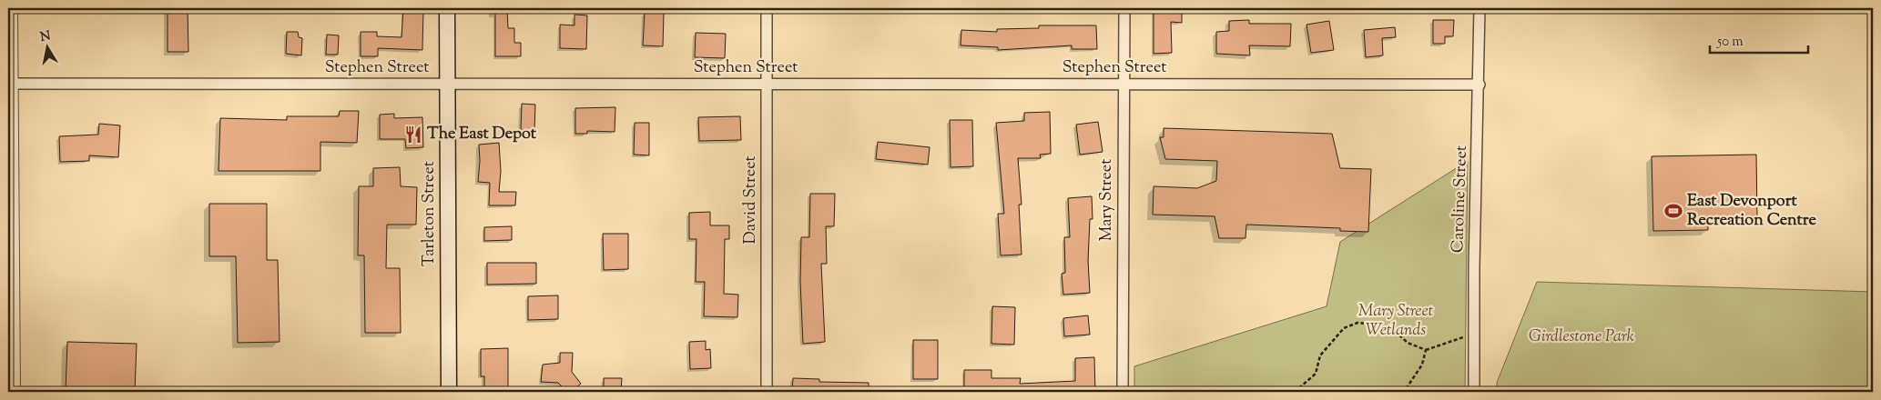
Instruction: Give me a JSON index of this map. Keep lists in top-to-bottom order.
{
  "streets": {
    "main road": ["Tarleton Street"],
    "street": [
      "Stephen Street",
      "Caroline Street",
      "David Street",
      "Mary Street"
    ]
  },
  "crossings": [
    ["Stephen Street", "Caroline Street"],
    ["Stephen Street", "David Street"],
    ["Stephen Street", "Mary Street"],
    ["Stephen Street", "Tarleton Street"]
  ],
  "parks": ["Mary Street Wetlands", "Girdlestone Park"],
  "places": {
    "restaurant": ["The East Depot"],
    "sports": ["East Devonport Recreation Centre"]
  },
  "scale_bar": "50 m",
  "north": "top"
}
